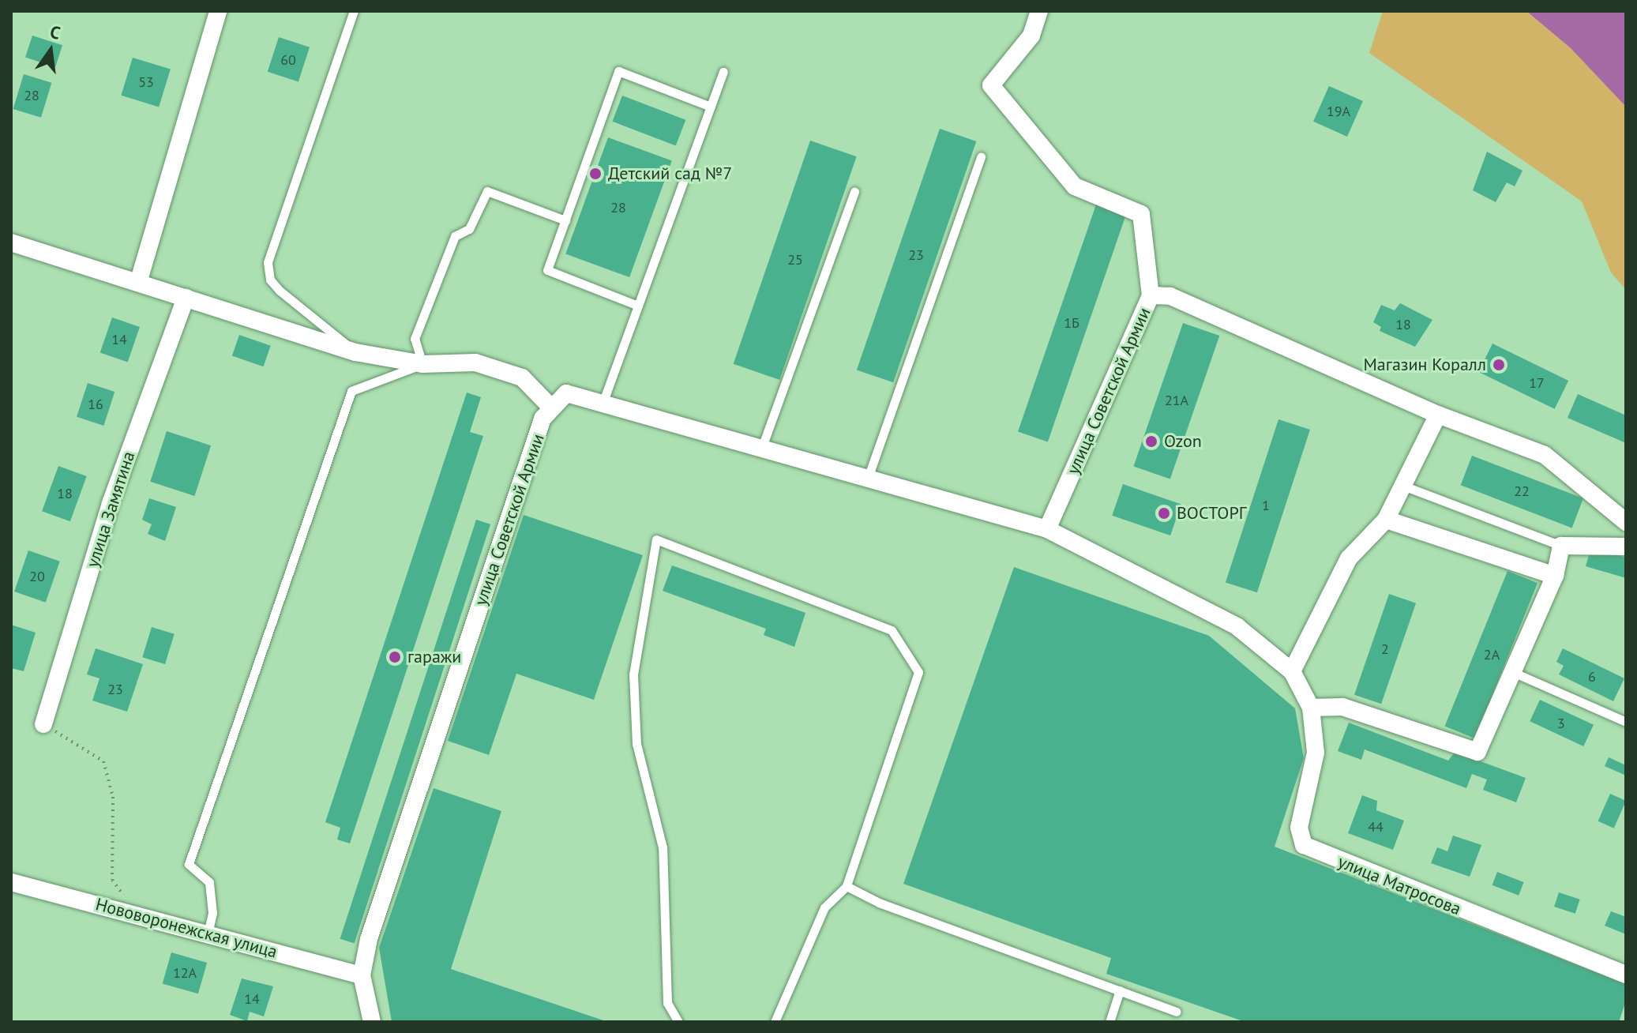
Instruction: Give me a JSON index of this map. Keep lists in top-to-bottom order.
{
  "streets": {
    "street": [
      "улица Советской Армии",
      "улица Замятина",
      "улица Матросова",
      "Нововоронежская улица"
    ]
  },
  "crossings": [
    ["улица Советской Армии", "Нововоронежская улица"]
  ],
  "places": [
    "Детский сад №7",
    "Магазин Коралл",
    "Ozon",
    "ВОСТОРГ",
    "гаражи"
  ],
  "house_numbers": [
    "60",
    "53",
    "28",
    "19А",
    "28",
    "23",
    "25",
    "1Б",
    "18",
    "14",
    "17",
    "21А",
    "16",
    "22",
    "18",
    "1",
    "20",
    "2",
    "2А",
    "6",
    "23",
    "3",
    "44",
    "12А",
    "14"
  ],
  "north": "top"
}
